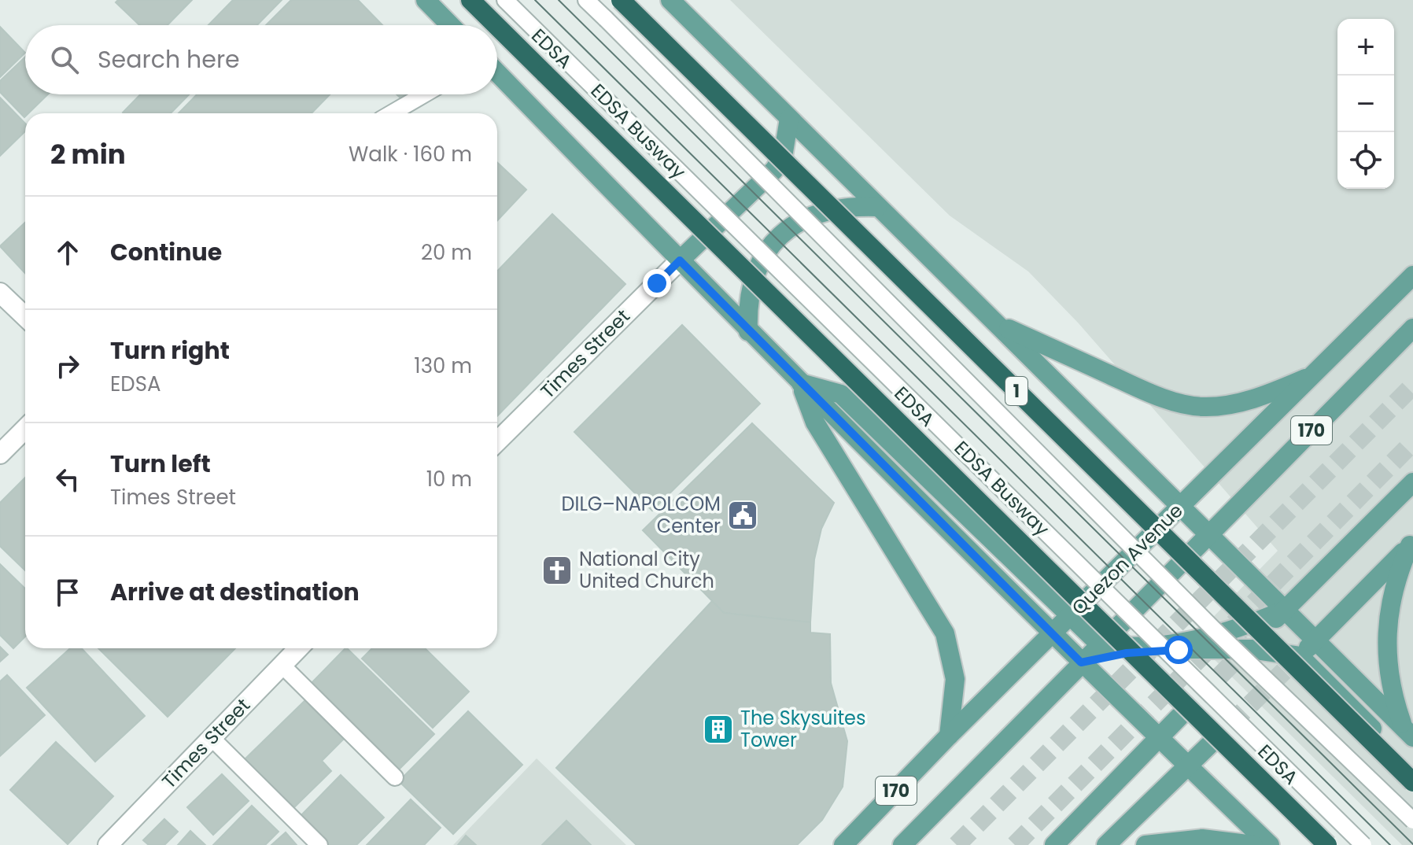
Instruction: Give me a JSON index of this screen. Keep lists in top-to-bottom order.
{
  "streets": {
    "highway": ["EDSA", "1"],
    "main road": ["170", "Quezon Avenue"],
    "street": ["Times Street"],
    "lane": ["EDSA Busway"]
  },
  "crossings": [
    ["1", "Quezon Avenue"]
  ],
  "places": {
    "public building": ["DILG–NAPOLCOM Center"],
    "church": ["National City United Church"],
    "building": ["The Skysuites Tower"]
  },
  "page": {
    "map_buttons": ["+", "−"],
    "search": "Search here",
    "heading": ["2 min", "Walk · 160 m"],
    "list": [
      ["Continue", "20 m"],
      ["Turn right", "EDSA", "130 m"],
      ["Turn left", "Times Street", "10 m"],
      "Arrive at destination"
    ]
  }
}
